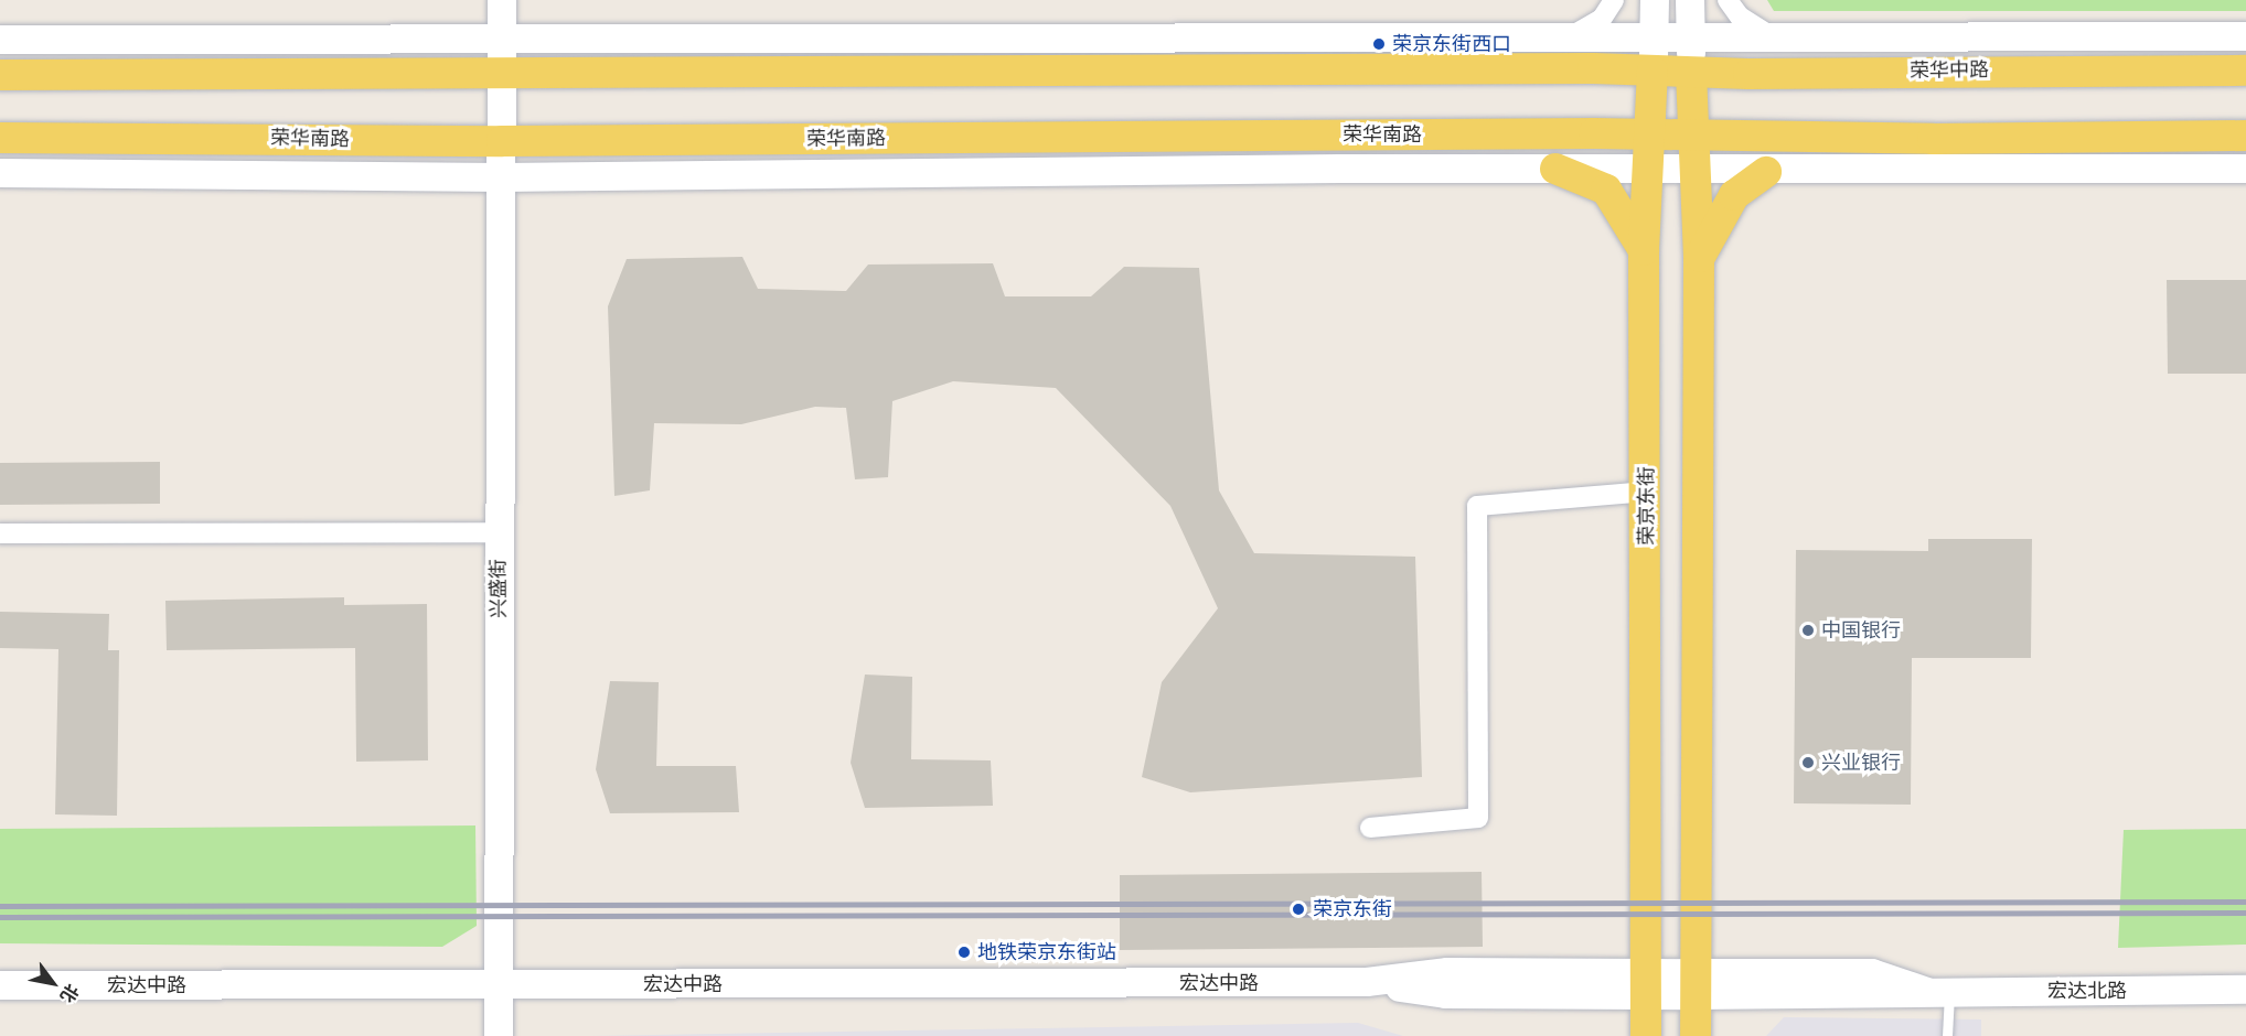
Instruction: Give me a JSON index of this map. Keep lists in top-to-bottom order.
{
  "streets": {
    "main road": ["荣华中路", "荣华南路", "荣京东街"],
    "street": ["兴盛街", "宏达中路", "宏达北路"]
  },
  "crossings": [
    ["荣华中路", "荣京东街"],
    ["荣华南路", "荣京东街"],
    ["荣华南路", "兴盛街"],
    ["荣京东街", "宏达中路"],
    ["兴盛街", "宏达中路"],
    ["宏达中路", "宏达北路"]
  ],
  "places": [
    "荣京东街西口",
    "中国银行",
    "兴业银行",
    "荣京东街",
    "地铁荣京东街站"
  ],
  "north": "bottom right"
}
